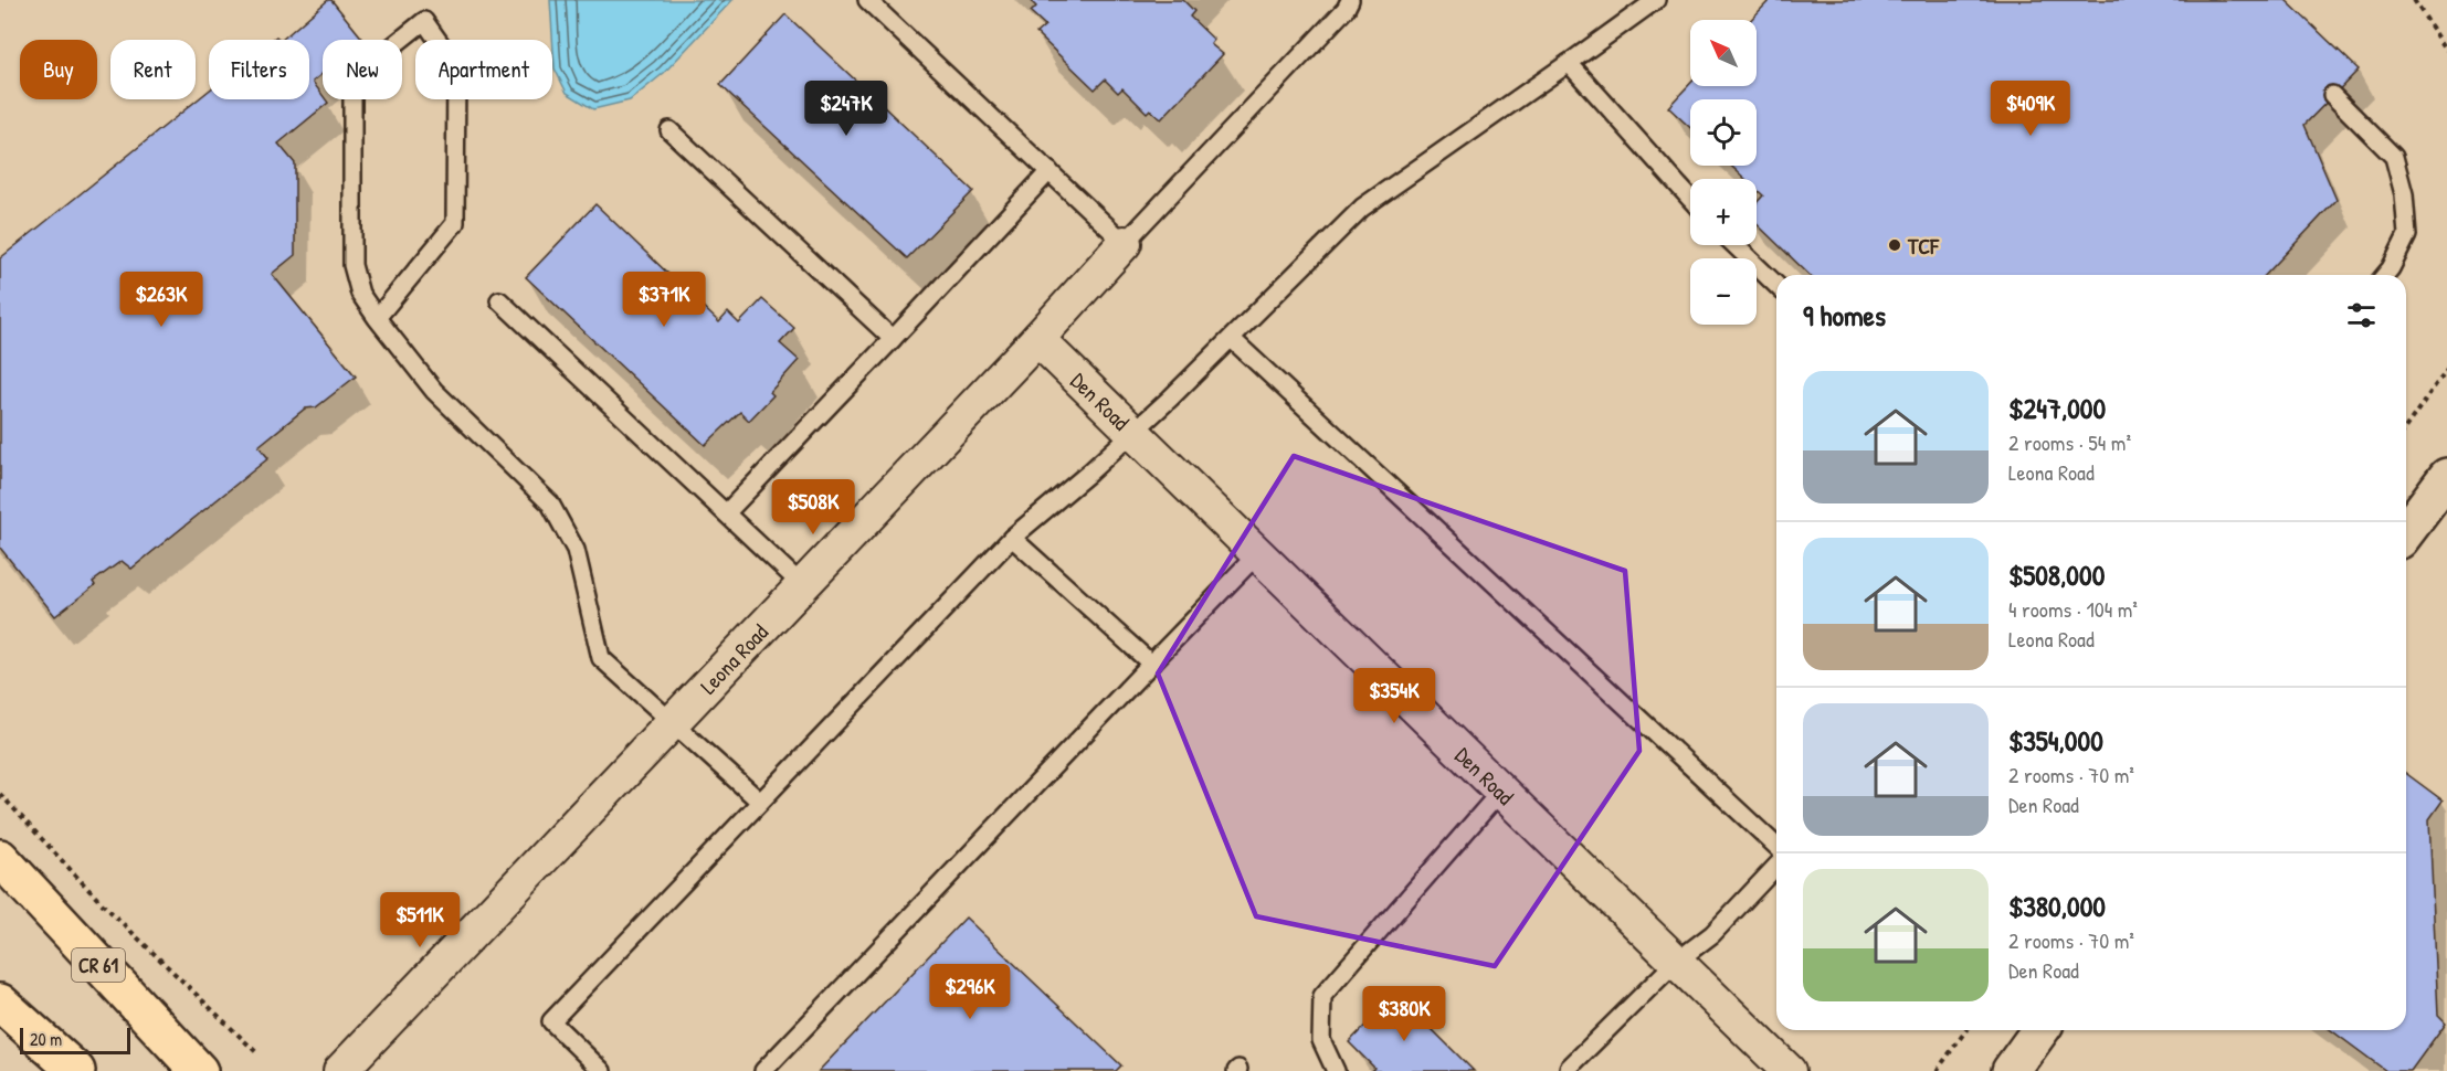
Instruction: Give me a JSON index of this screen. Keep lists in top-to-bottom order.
{
  "streets": {
    "main road": ["CR 61"],
    "street": ["Den Road", "Leona Road"]
  },
  "crossings": [
    ["Den Road", "Leona Road"]
  ],
  "places": ["TCF"],
  "scale_bar": "20 m",
  "north": "top left",
  "page": {
    "map_buttons": ["+", "−"],
    "chip": [
      "Buy",
      "Rent",
      "Filters",
      "New",
      "Apartment"
    ],
    "price": [
      "$247K",
      "$409K",
      "$263K",
      "$371K",
      "$508K",
      "$354K",
      "$511K",
      "$296K",
      "$380K"
    ],
    "heading": "9 homes",
    "list": [
      {
        "name": "$247,000",
        "note": "2 rooms · 54 m² · Leona Road"
      },
      {
        "name": "$508,000",
        "note": "4 rooms · 104 m² · Leona Road"
      },
      {
        "name": "$354,000",
        "note": "2 rooms · 70 m² · Den Road"
      },
      {
        "name": "$380,000",
        "note": "2 rooms · 70 m² · Den Road"
      }
    ],
    "scale": "20 m"
  }
}
